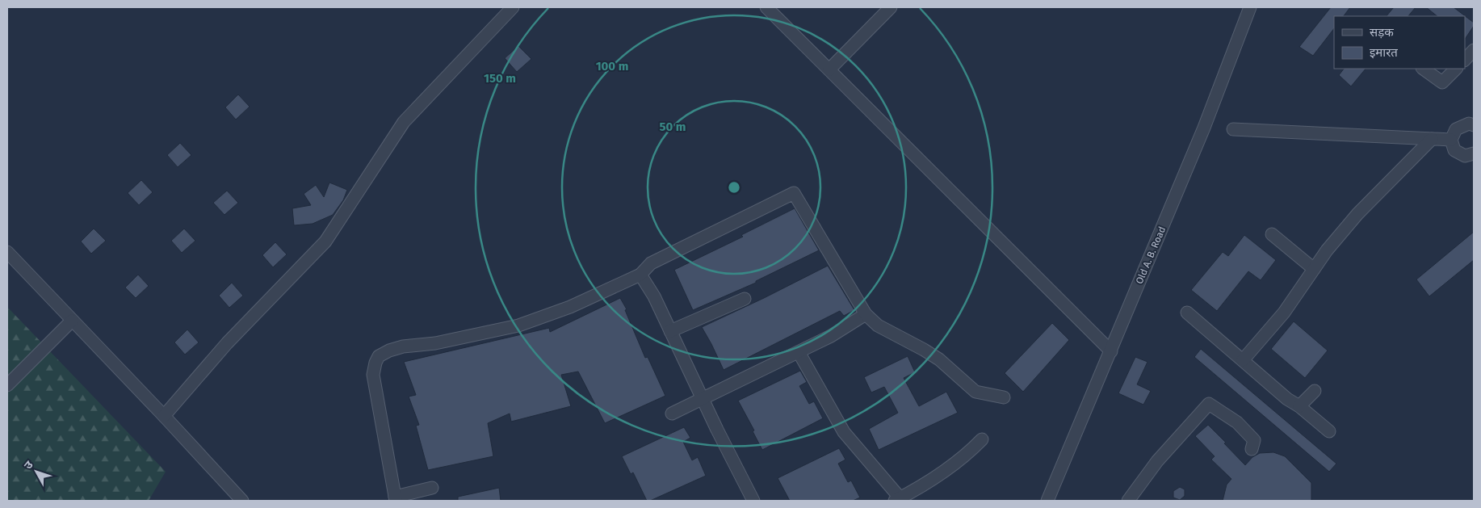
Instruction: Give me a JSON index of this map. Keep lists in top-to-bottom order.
{
  "streets": {
    "street": ["Old A. B. Road"]
  },
  "legend": ["सड़क", "इमारत"],
  "north": "top left",
  "rings": ["100 m", "150 m", "50 m"]
}
